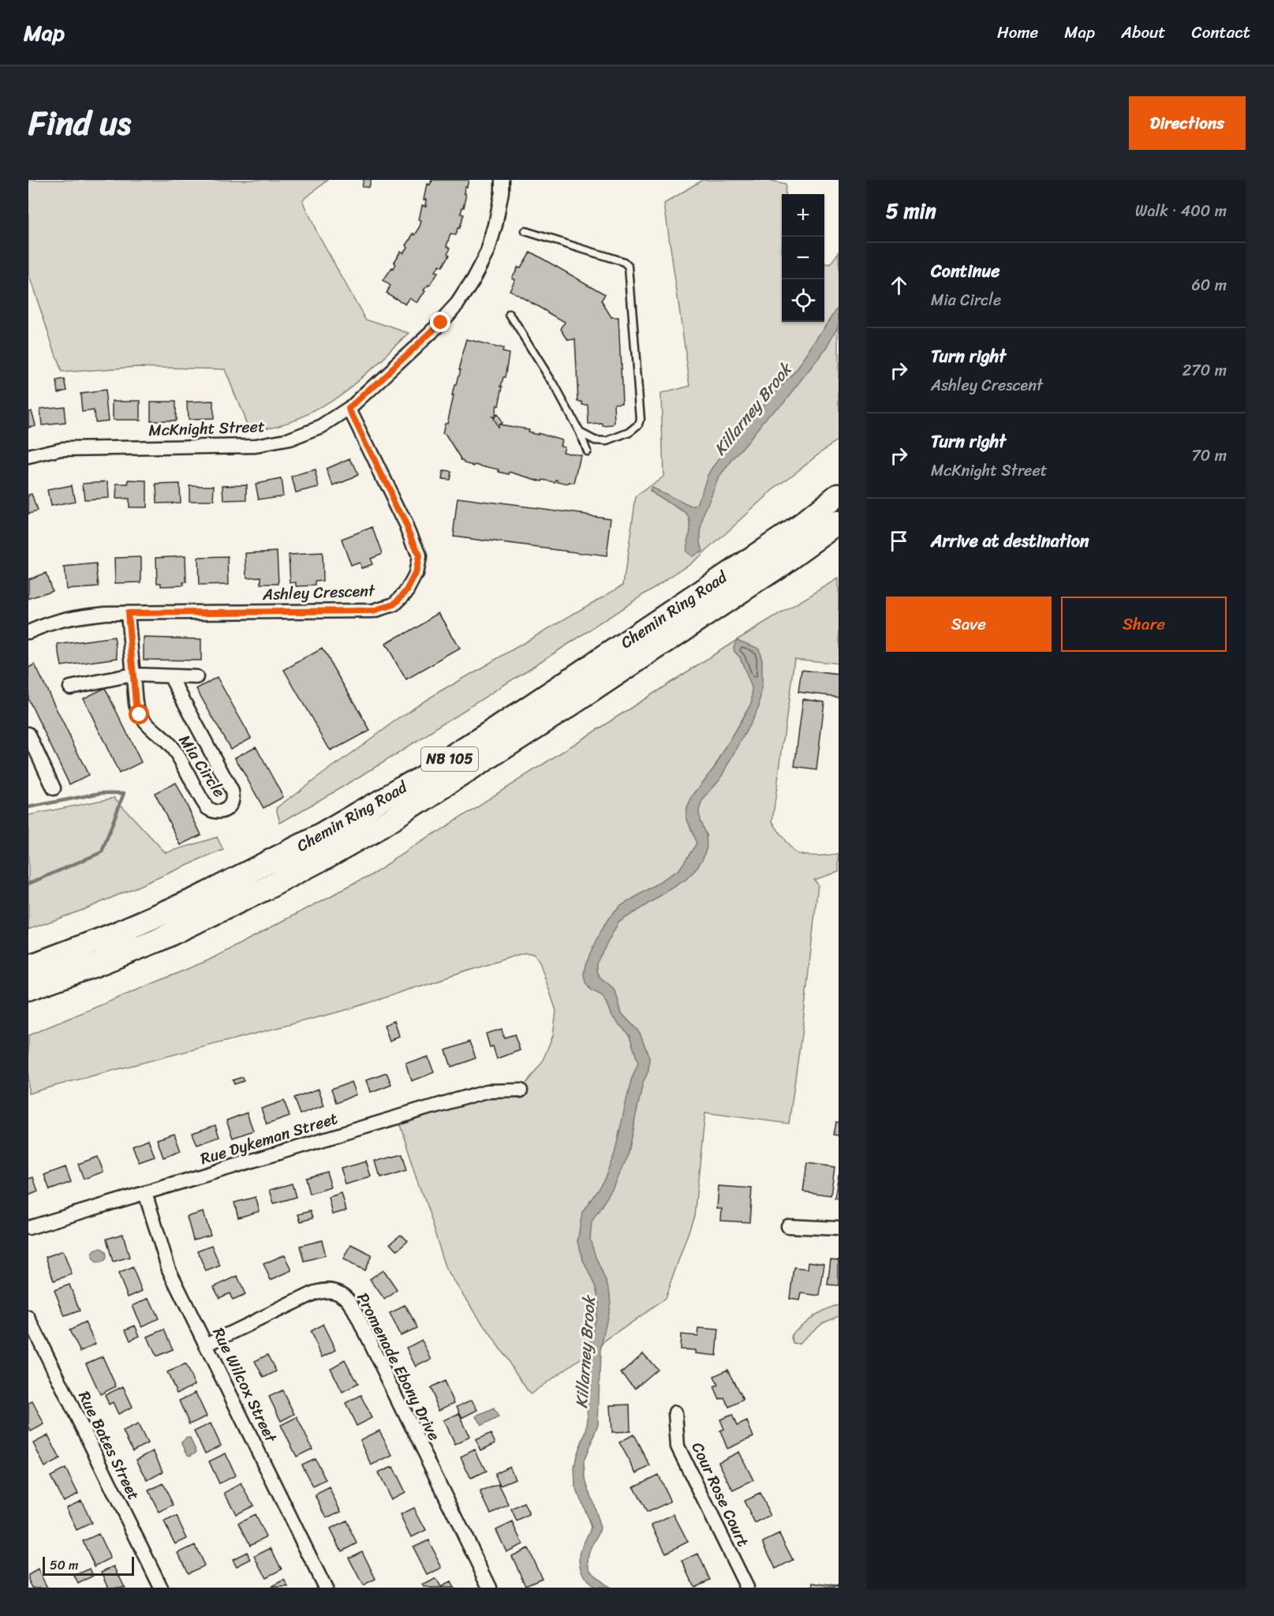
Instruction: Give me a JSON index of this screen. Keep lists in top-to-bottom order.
{
  "streets": {
    "highway": ["Chemin Ring Road", "NB 105"],
    "street": [
      "McKnight Street",
      "Ashley Crescent",
      "Mia Circle",
      "Rue Dykeman Street",
      "Promenade Ebony Drive",
      "Rue Wilcox Street",
      "Rue Bates Street",
      "Cour Rose Court"
    ]
  },
  "crossings": [
    ["McKnight Street", "Ashley Crescent"],
    ["Ashley Crescent", "Mia Circle"],
    ["Rue Dykeman Street", "Rue Wilcox Street"],
    ["Promenade Ebony Drive", "Rue Wilcox Street"]
  ],
  "water": ["Killarney Brook"],
  "scale_bar": "50 m",
  "page": {
    "header": "Map",
    "nav": [
      "Home",
      "Map",
      "About",
      "Contact"
    ],
    "title": "Find us",
    "buttons": [
      "Directions",
      ["Save", "Share"]
    ],
    "heading": ["5 min", "Walk · 400 m"],
    "map_buttons": ["+", "−"],
    "list": [
      ["Continue", "Mia Circle", "60 m"],
      ["Turn right", "Ashley Crescent", "270 m"],
      ["Turn right", "McKnight Street", "70 m"],
      "Arrive at destination"
    ],
    "scale": "50 m"
  }
}
